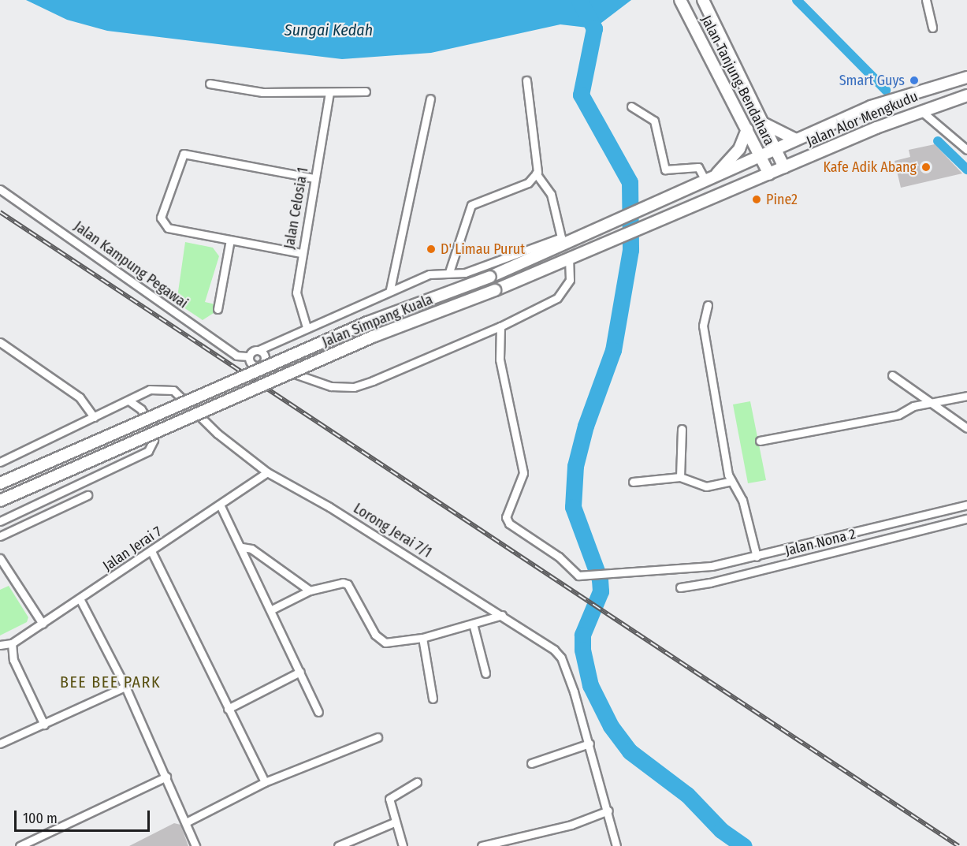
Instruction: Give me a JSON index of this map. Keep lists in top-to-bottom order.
{
  "streets": {
    "main road": ["Jalan Tanjung Bendahara", "Jalan Alor Mengkudu", "Jalan Simpang Kuala"],
    "street": [
      "Jalan Celosia 1",
      "Jalan Kampung Pegawai",
      "Lorong Jerai 7/1",
      "Jalan Nona 2",
      "Jalan Jerai 7"
    ]
  },
  "crossings": [
    ["Jalan Tanjung Bendahara", "Jalan Alor Mengkudu"],
    ["Jalan Tanjung Bendahara", "Jalan Simpang Kuala"],
    ["Jalan Alor Mengkudu", "Jalan Simpang Kuala"],
    ["Lorong Jerai 7/1", "Jalan Jerai 7"]
  ],
  "districts": ["BEE BEE PARK"],
  "water": ["Sungai Kedah"],
  "places": [
    "Smart Guys",
    "Kafe Adik Abang",
    "Pine2",
    "D' Limau Purut"
  ],
  "scale_bar": "100 m"
}
